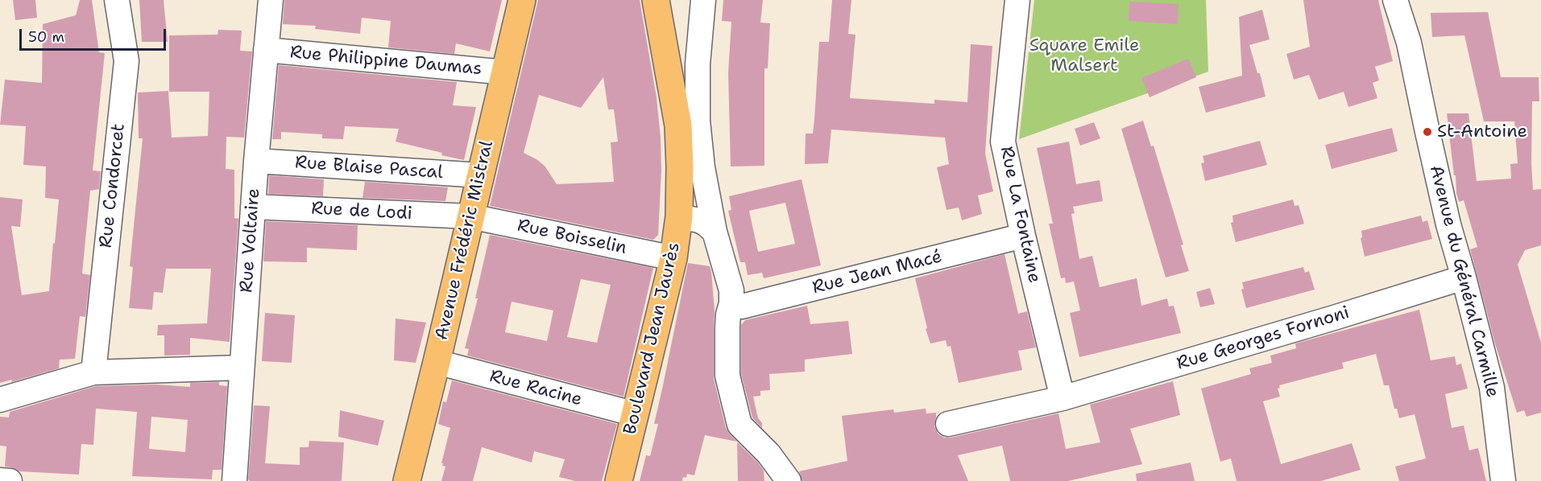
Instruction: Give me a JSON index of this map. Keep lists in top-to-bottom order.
{
  "streets": {
    "main road": ["Avenue Frédéric Mistral", "Boulevard Jean Jaurès"],
    "street": [
      "Rue Philippine Daumas",
      "Rue Blaise Pascal",
      "Rue Condorcet",
      "Rue de Lodi",
      "Rue La Fontaine",
      "Rue Boisselin",
      "Rue Voltaire",
      "Rue Jean Macé",
      "Avenue du Général Carmille",
      "Rue Georges Fornoni",
      "Rue Racine"
    ]
  },
  "crossings": [
    ["Rue Philippine Daumas", "Rue Voltaire"],
    ["Rue Philippine Daumas", "Avenue Frédéric Mistral"],
    ["Rue Blaise Pascal", "Rue Voltaire"],
    ["Rue Blaise Pascal", "Avenue Frédéric Mistral"],
    ["Rue de Lodi", "Rue Boisselin"],
    ["Rue de Lodi", "Rue Voltaire"],
    ["Rue de Lodi", "Avenue Frédéric Mistral"],
    ["Rue La Fontaine", "Rue Jean Macé"],
    ["Rue La Fontaine", "Rue Georges Fornoni"],
    ["Rue Boisselin", "Avenue Frédéric Mistral"],
    ["Rue Boisselin", "Boulevard Jean Jaurès"],
    ["Avenue Frédéric Mistral", "Rue Racine"],
    ["Avenue du Général Carmille", "Rue Georges Fornoni"],
    ["Boulevard Jean Jaurès", "Rue Racine"]
  ],
  "parks": ["Square Emile Malsert"],
  "places": ["St-Antoine"],
  "scale_bar": "50 m"
}
